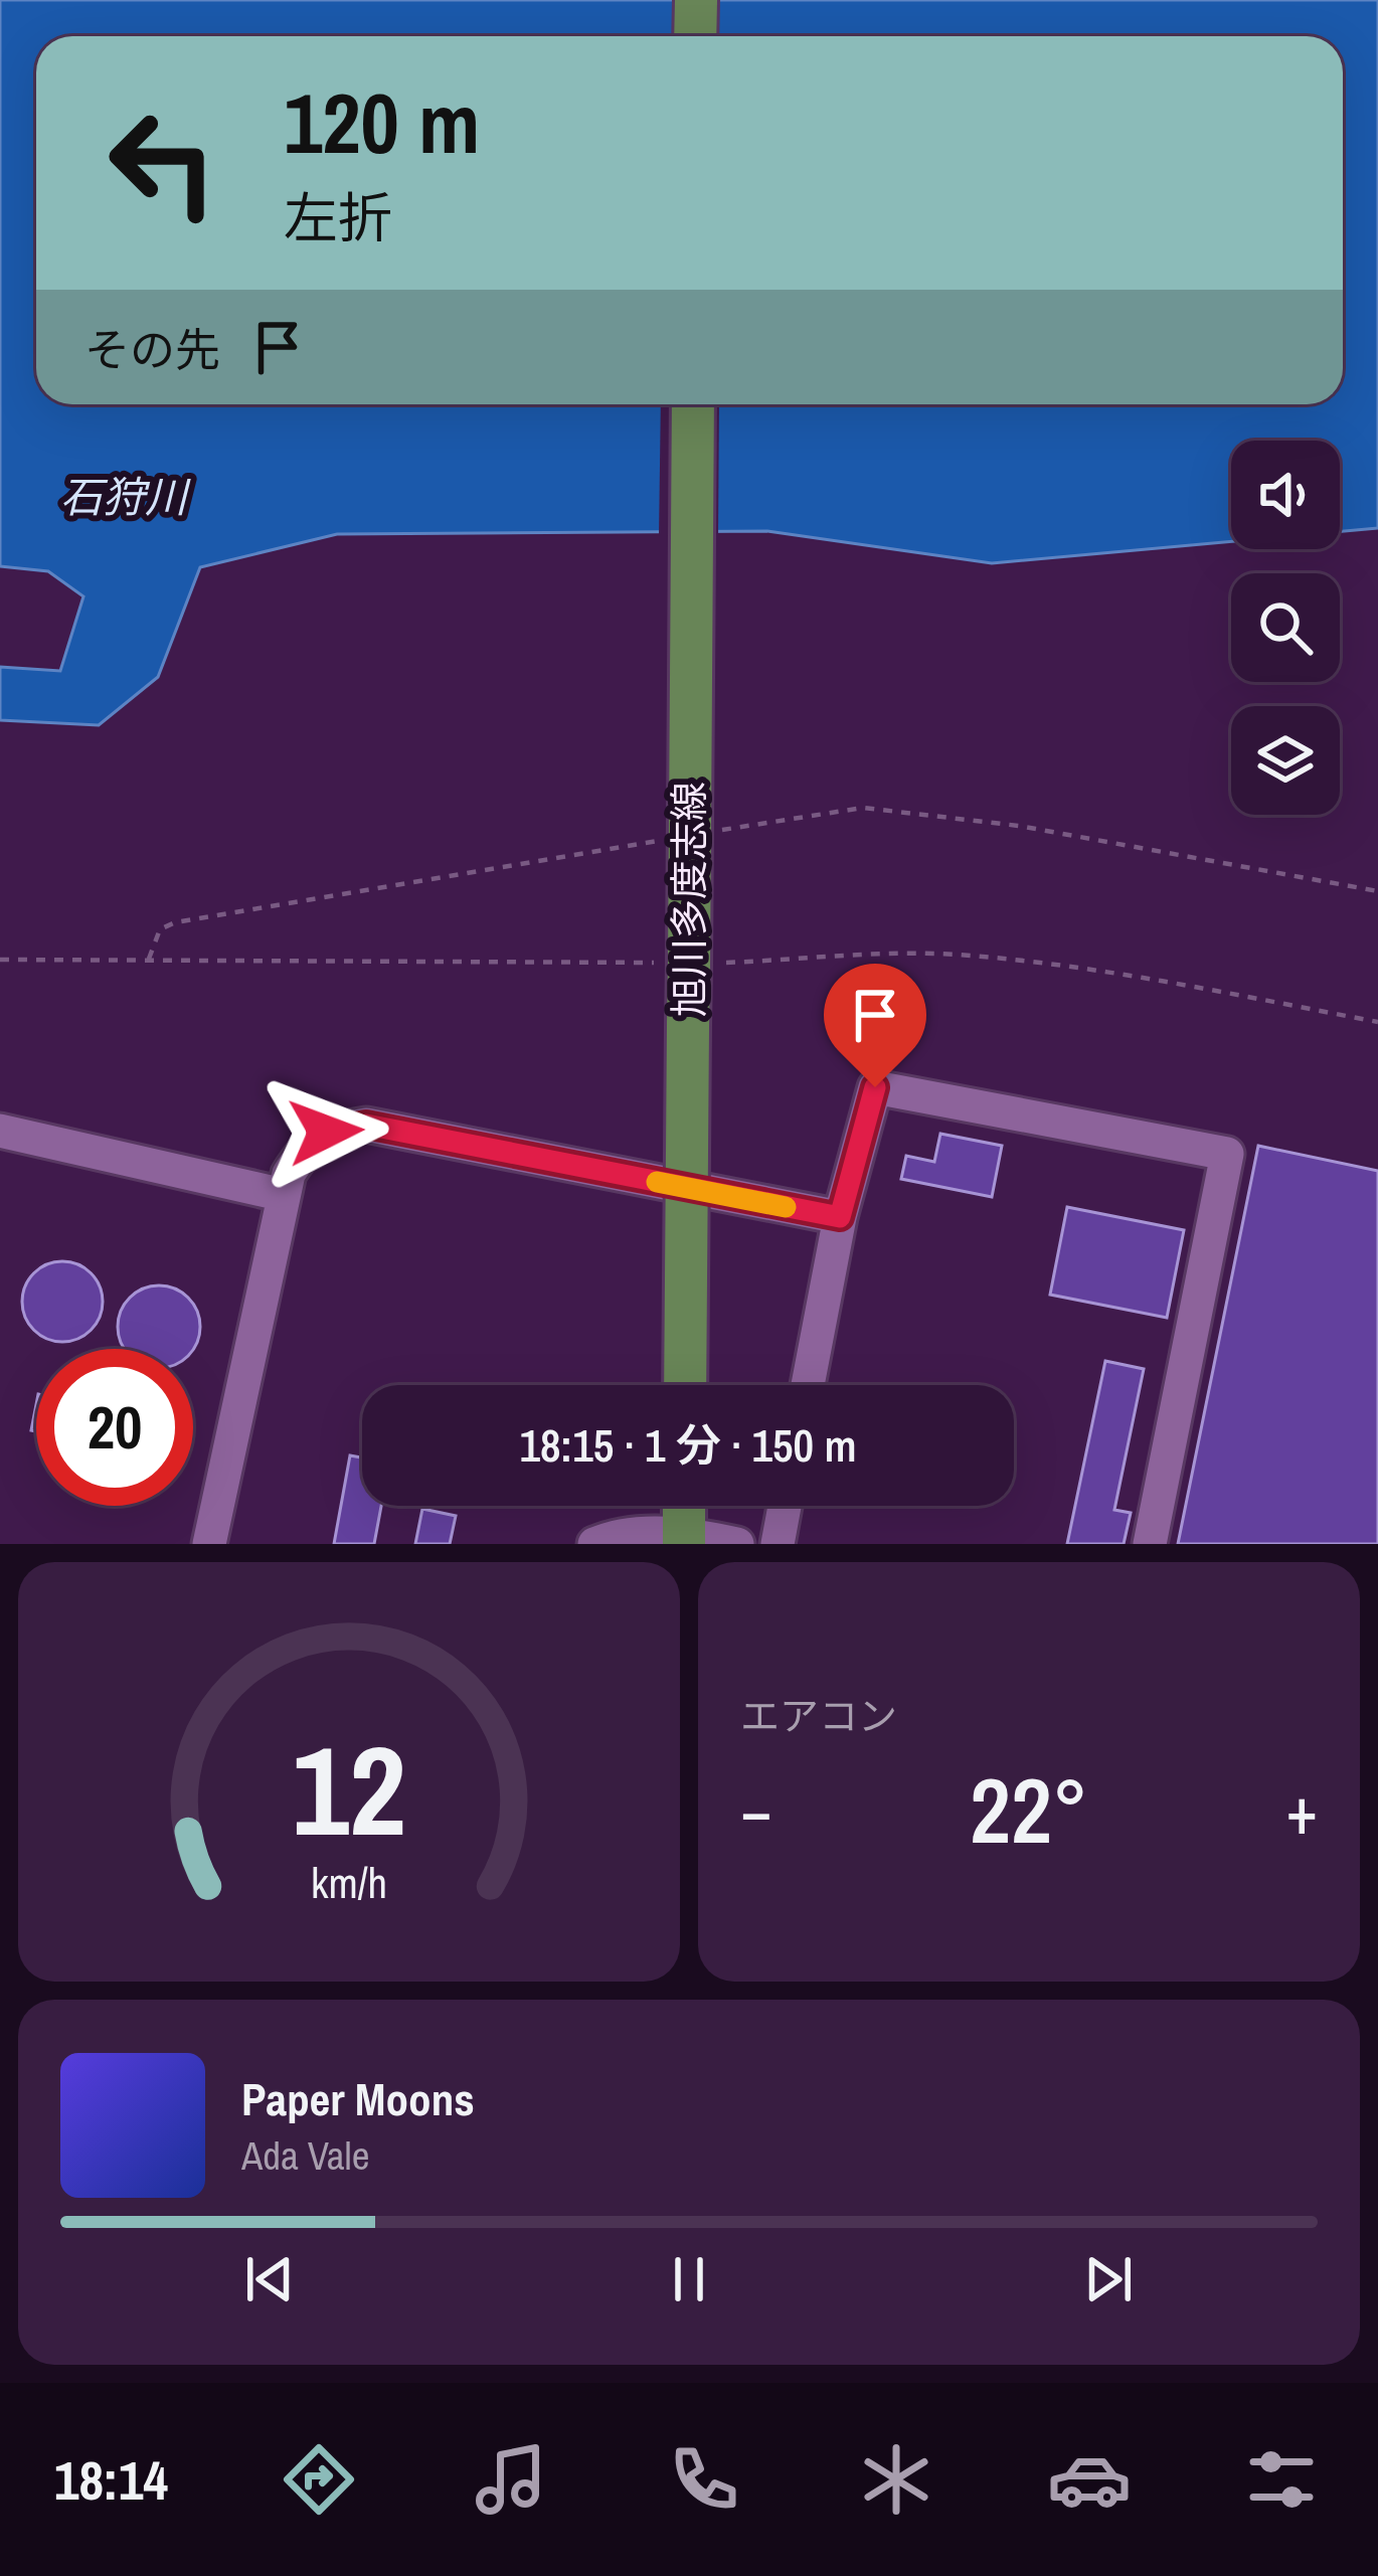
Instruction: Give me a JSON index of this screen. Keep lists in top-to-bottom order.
{
  "streets": {
    "main road": ["旭川多度志線"]
  },
  "water": ["石狩川"],
  "page": {
    "turn": ["120 m", "左折"],
    "then": "その先",
    "limit": "20",
    "trip": "18:15 · 1 分 · 150 m",
    "tile": "エアコン",
    "heat": ["−", "22°", "+"],
    "song": ["Paper Moons", "Ada Vale"],
    "tabs": "18:14",
    "gauge": ["12", "km/h"]
  }
}
